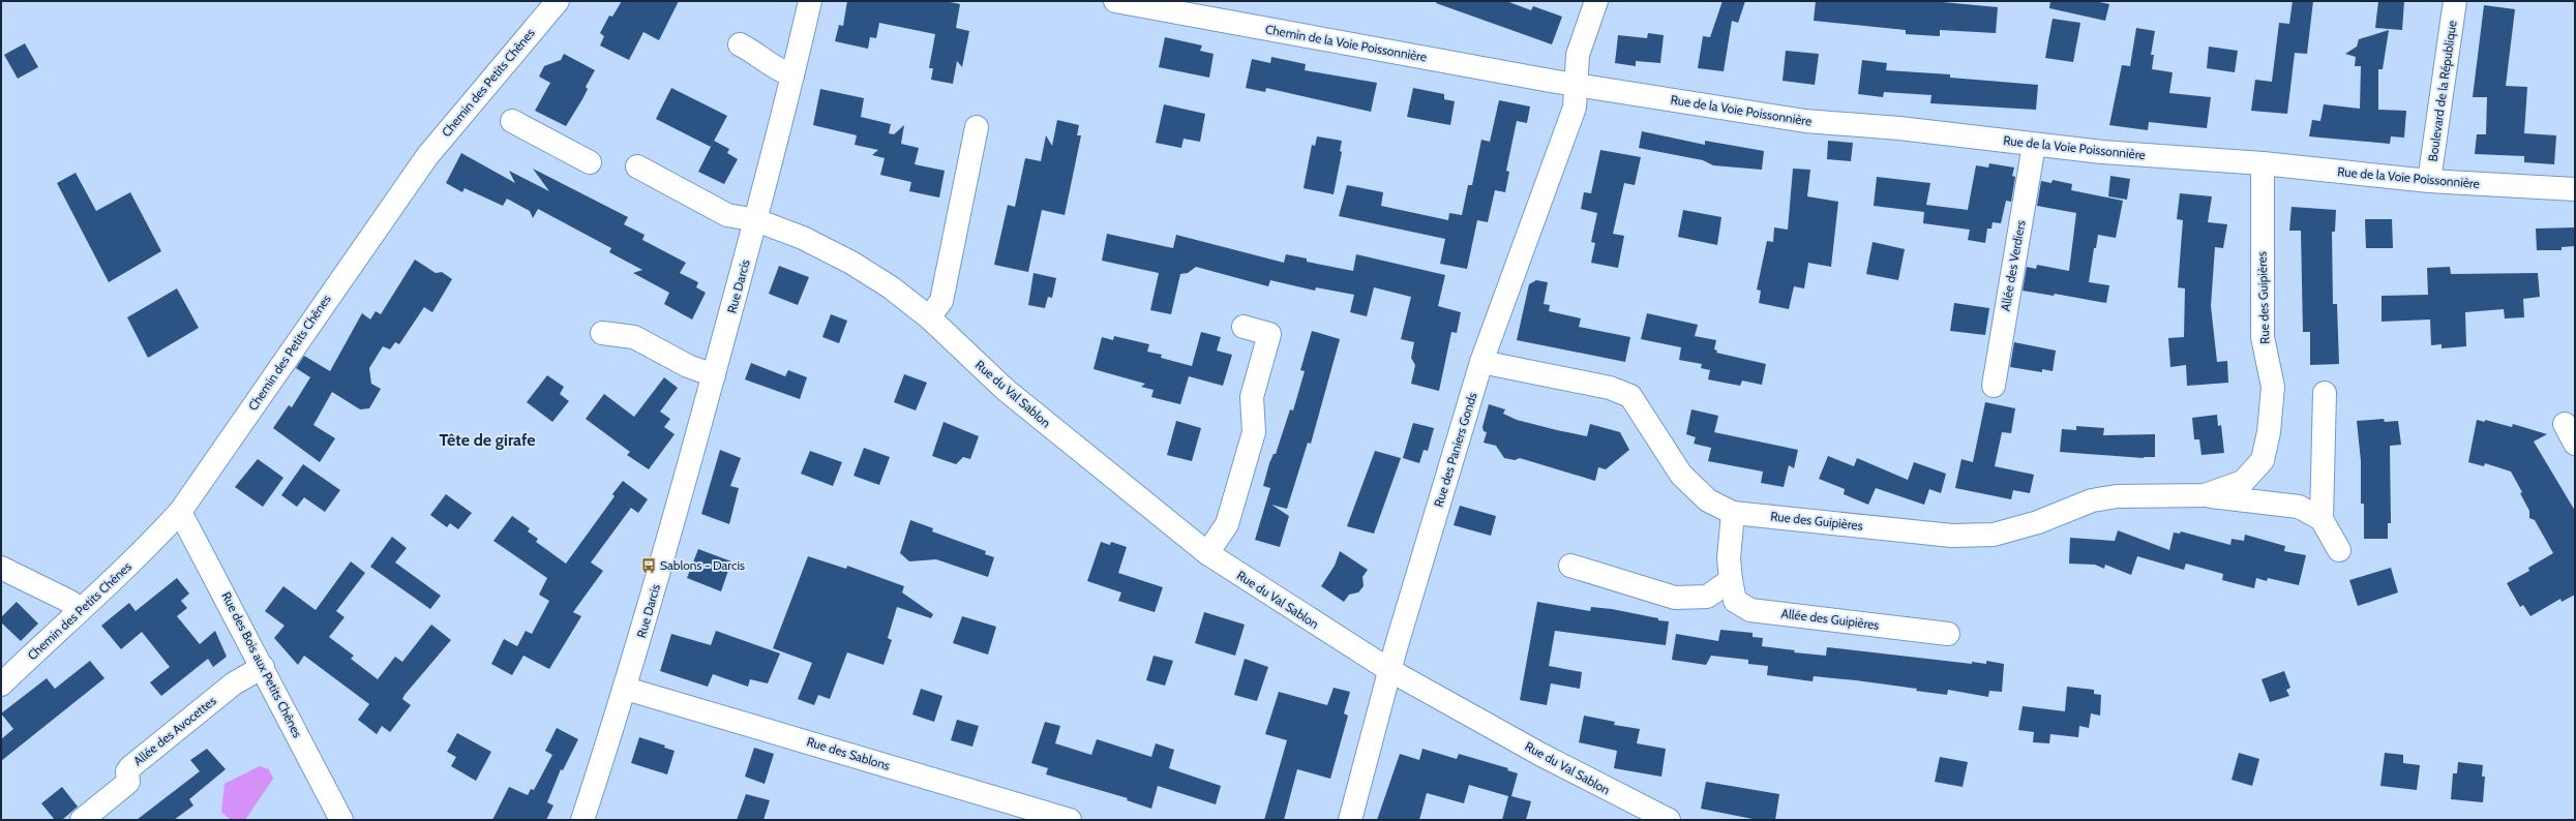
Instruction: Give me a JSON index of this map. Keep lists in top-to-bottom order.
{
  "streets": {
    "street": [
      "Chemin de la Voie Poissonnière",
      "Chemin des Petits Chênes",
      "Boulevard de la République",
      "Rue de la Voie Poissonnière",
      "Allée des Verdiers",
      "Rue Darcis",
      "Rue des Guipières",
      "Rue du Val Sablon",
      "Rue des Paniers Gonds",
      "Allée des Guipières",
      "Rue des Bois aux Petits Chênes",
      "Allée des Avocettes",
      "Rue des Sablons"
    ]
  },
  "crossings": [
    ["Chemin de la Voie Poissonnière", "Rue de la Voie Poissonnière"],
    ["Chemin de la Voie Poissonnière", "Rue des Paniers Gonds"],
    ["Chemin des Petits Chênes", "Rue des Bois aux Petits Chênes"],
    ["Boulevard de la République", "Rue de la Voie Poissonnière"],
    ["Rue de la Voie Poissonnière", "Allée des Verdiers"],
    ["Rue de la Voie Poissonnière", "Rue des Guipières"],
    ["Rue de la Voie Poissonnière", "Rue des Paniers Gonds"],
    ["Rue Darcis", "Rue du Val Sablon"],
    ["Rue Darcis", "Rue des Sablons"],
    ["Rue des Guipières", "Rue des Paniers Gonds"],
    ["Rue des Guipières", "Allée des Guipières"],
    ["Rue du Val Sablon", "Rue des Paniers Gonds"],
    ["Rue des Bois aux Petits Chênes", "Allée des Avocettes"]
  ],
  "districts": ["Tête de girafe"],
  "places": {
    "bus stop": ["Sablons - Darcis"]
  }
}
